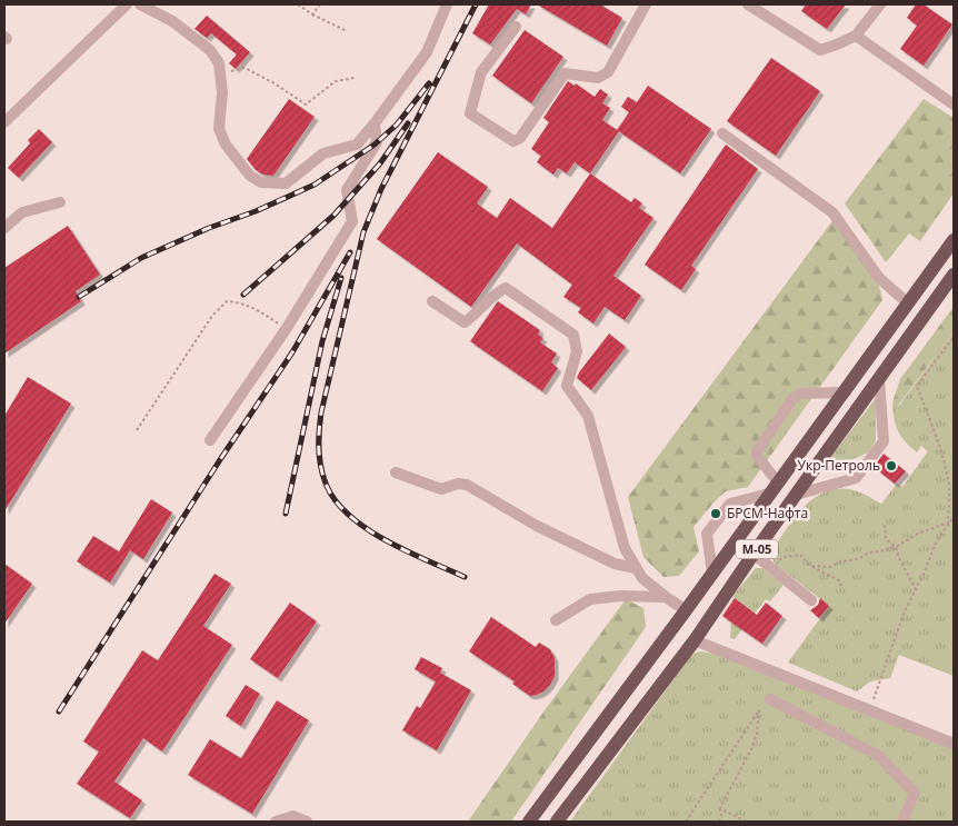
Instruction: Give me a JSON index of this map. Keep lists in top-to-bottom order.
{
  "streets": {
    "main road": ["М-05"]
  },
  "places": ["Укр-Петроль", "БРСМ-Нафта"]
}
